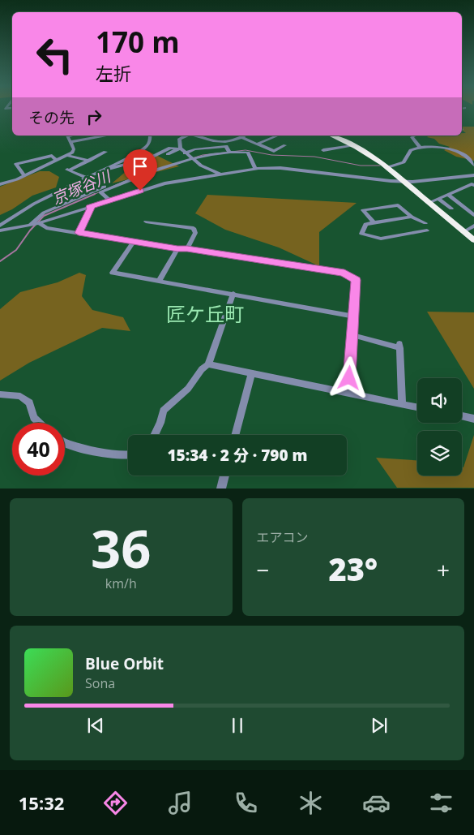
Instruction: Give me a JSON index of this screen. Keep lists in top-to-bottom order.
{
  "districts": ["匠ケ丘町"],
  "water": ["京塚谷川"],
  "page": {
    "turn": ["170 m", "左折"],
    "then": "その先",
    "limit": "40",
    "trip": "15:34 · 2 分 · 790 m",
    "tile": [
      ["36", "km/h"],
      "エアコン"
    ],
    "heat": ["−", "23°", "+"],
    "song": ["Blue Orbit", "Sona"],
    "tabs": "15:32"
  }
}
